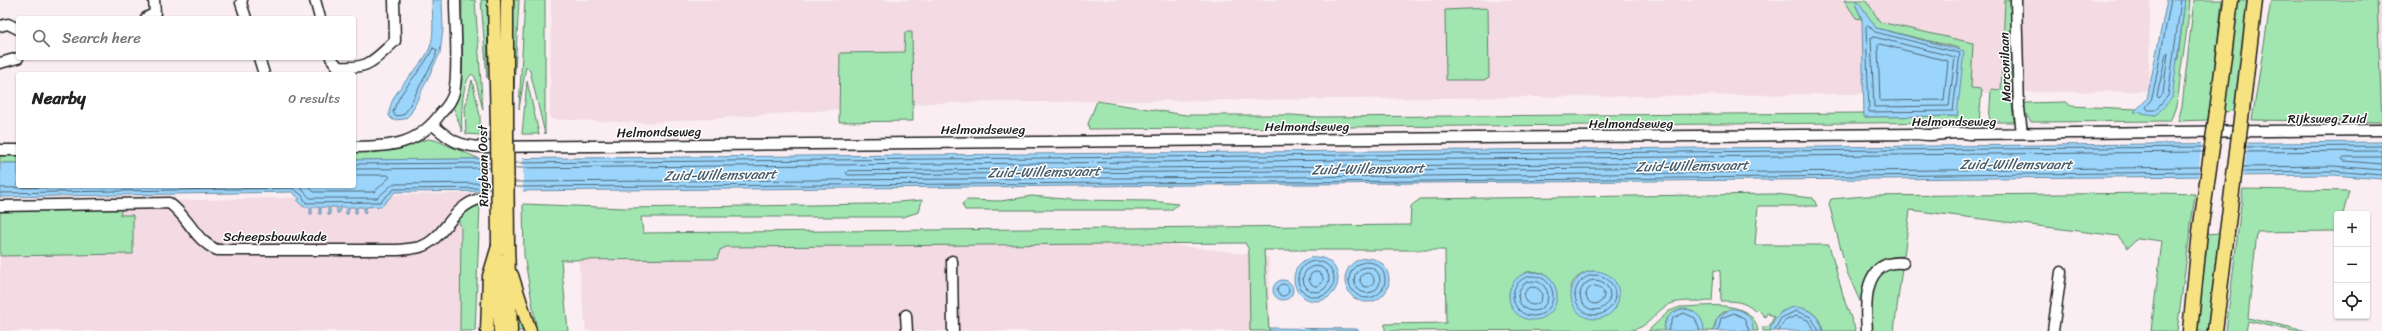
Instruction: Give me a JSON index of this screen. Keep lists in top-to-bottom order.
{
  "streets": {
    "main road": ["Ringbaan Oost"],
    "street": [
      "Marconilaan",
      "Rijksweg Zuid",
      "Helmondseweg",
      "Scheepsbouwkade"
    ]
  },
  "crossings": [
    ["Marconilaan", "Helmondseweg"],
    ["Rijksweg Zuid", "Helmondseweg"]
  ],
  "water": ["Zuid-Willemsvaart"],
  "page": {
    "search": "Search here",
    "heading": ["Nearby", "0 results"],
    "map_buttons": ["+", "−"]
  }
}
